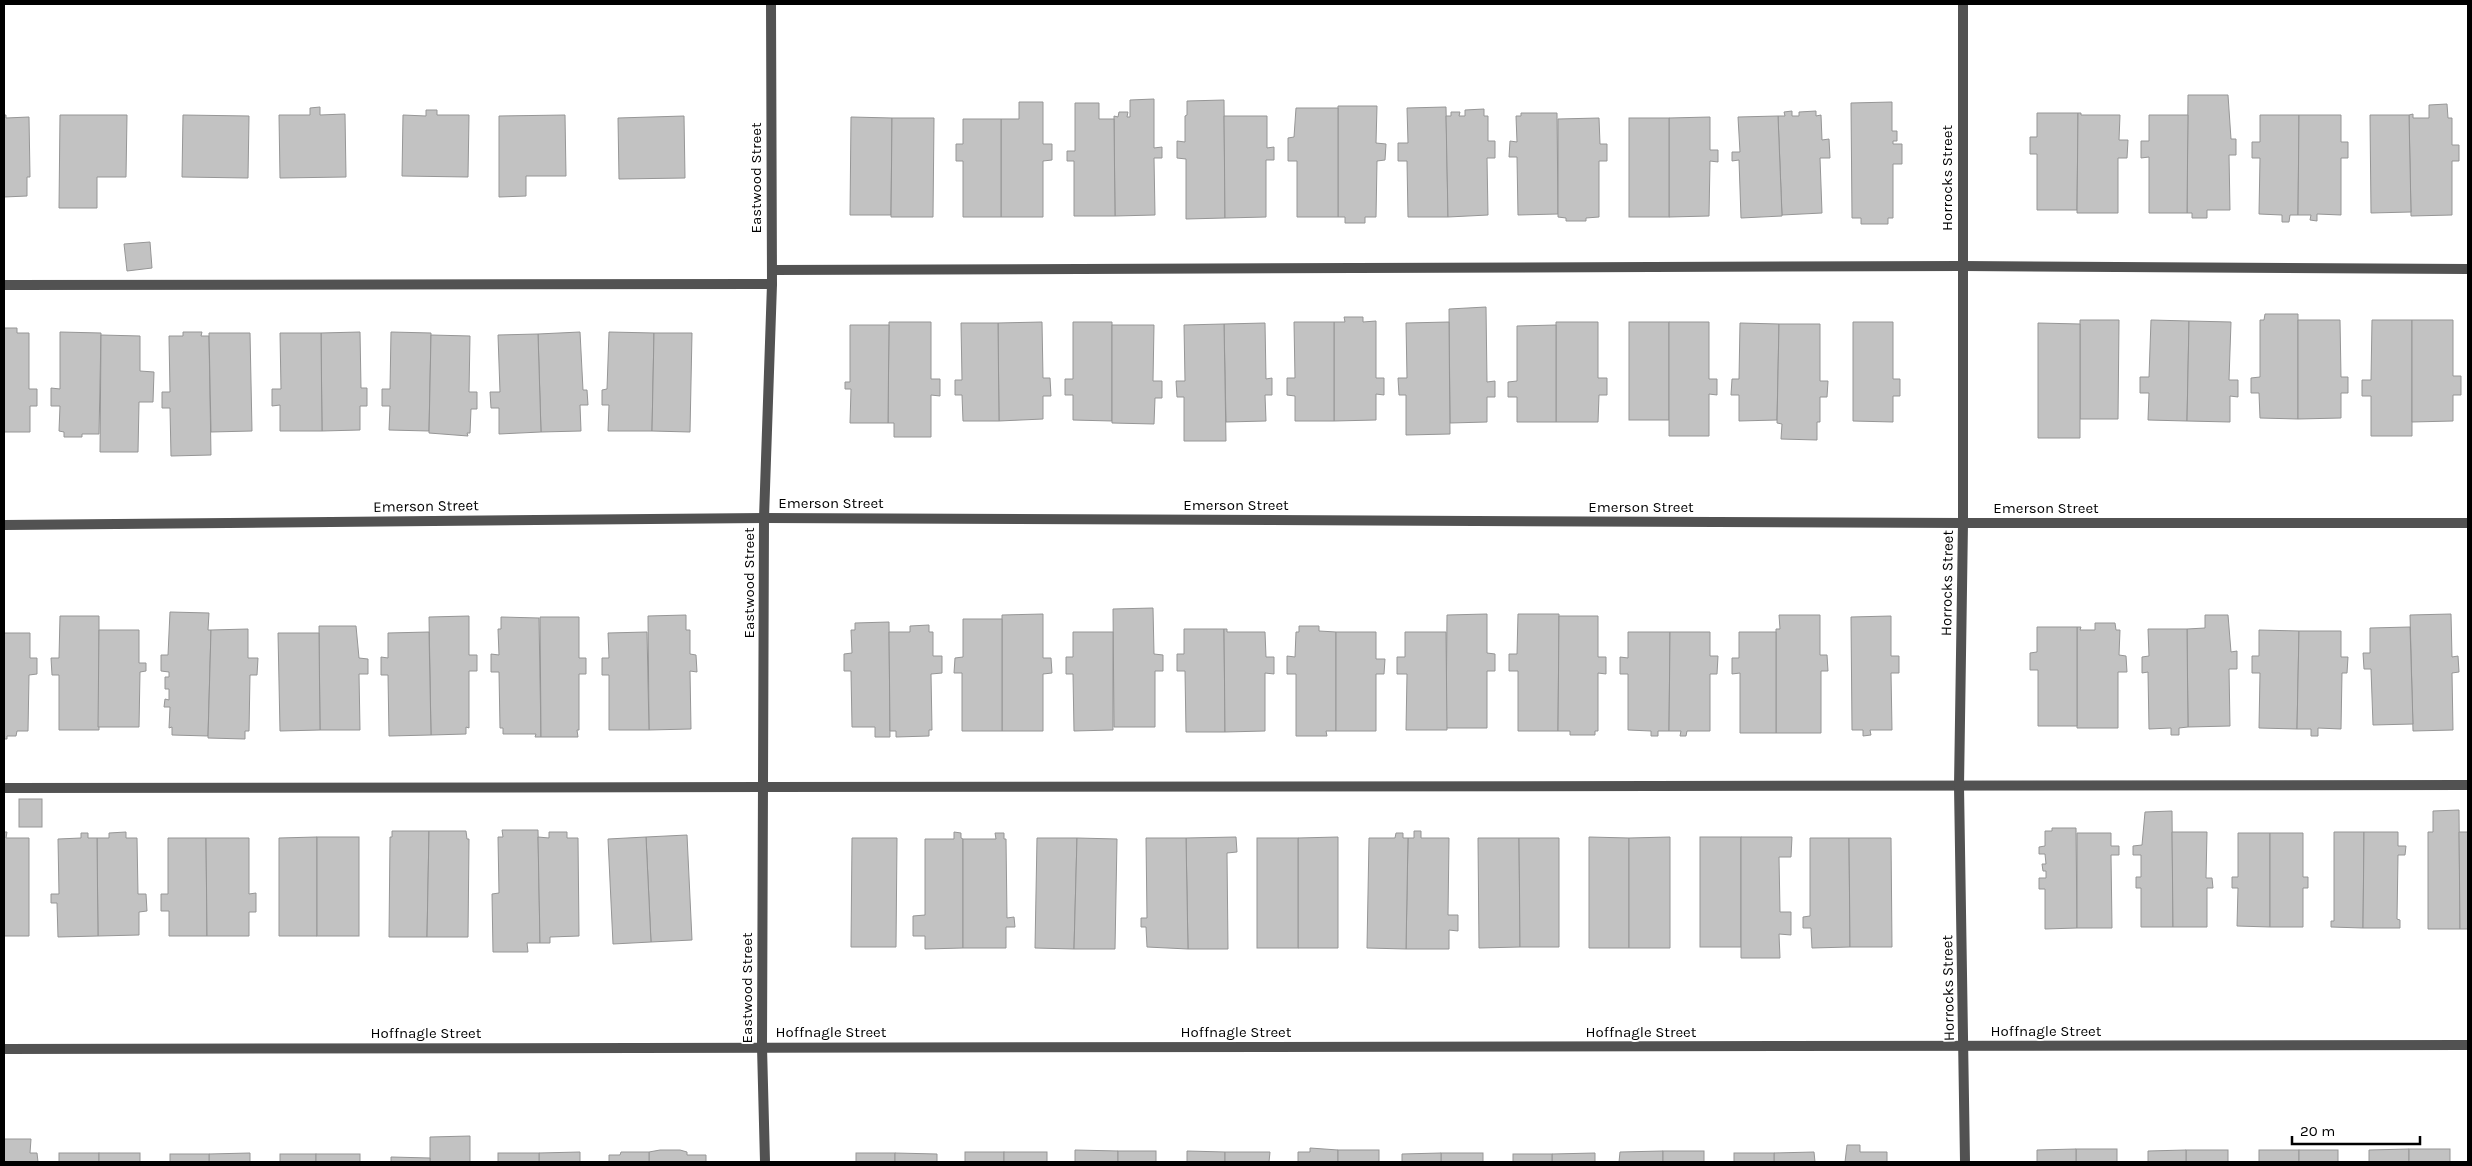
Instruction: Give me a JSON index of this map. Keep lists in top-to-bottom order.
{
  "streets": {
    "street": [
      "Eastwood Street",
      "Horrocks Street",
      "Emerson Street",
      "Hoffnagle Street"
    ]
  },
  "crossings": [
    ["Eastwood Street", "Emerson Street"],
    ["Eastwood Street", "Hoffnagle Street"],
    ["Horrocks Street", "Emerson Street"],
    ["Horrocks Street", "Hoffnagle Street"]
  ],
  "scale_bar": "20 m"
}
